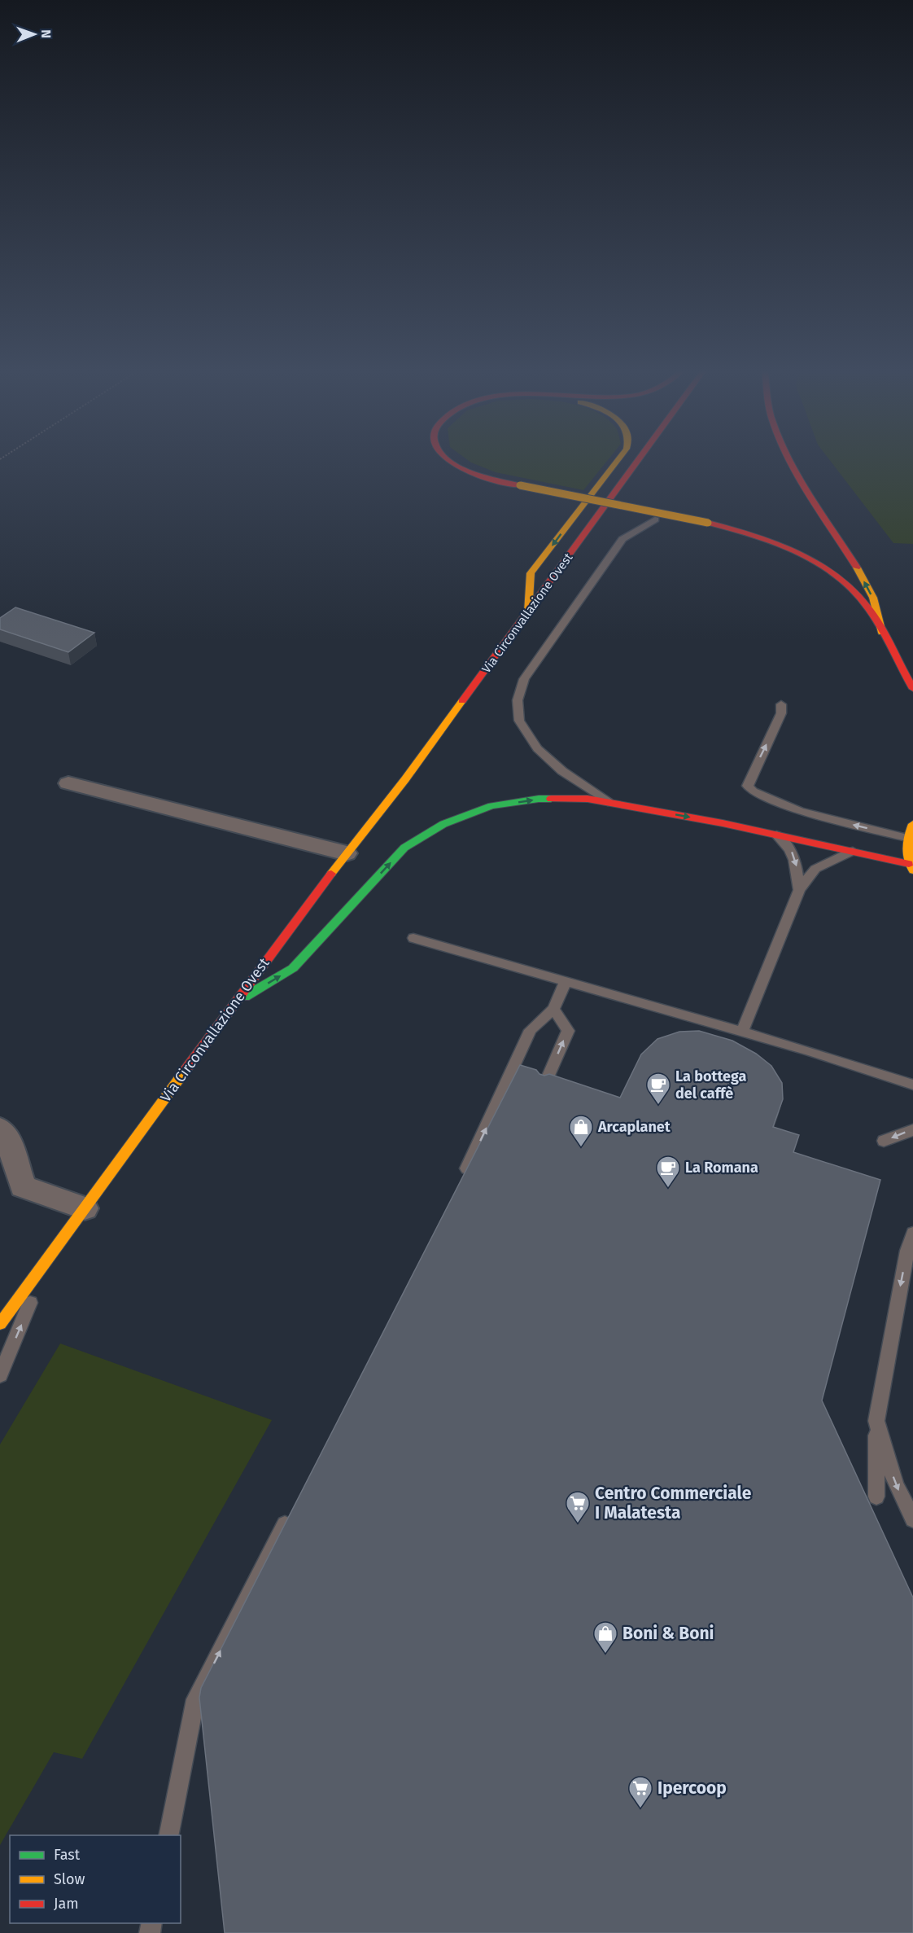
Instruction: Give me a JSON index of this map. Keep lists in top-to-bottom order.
{
  "streets": {
    "main road": ["Via Circonvallazione Ovest"]
  },
  "places": {
    "cafe": ["La bottega del caffè", "La Romana"],
    "shop": ["Arcaplanet", "Boni & Boni"],
    "supermarket": ["Centro Commerciale I Malatesta", "Ipercoop"]
  },
  "legend": ["Fast", "Slow", "Jam"],
  "north": "right"
}
